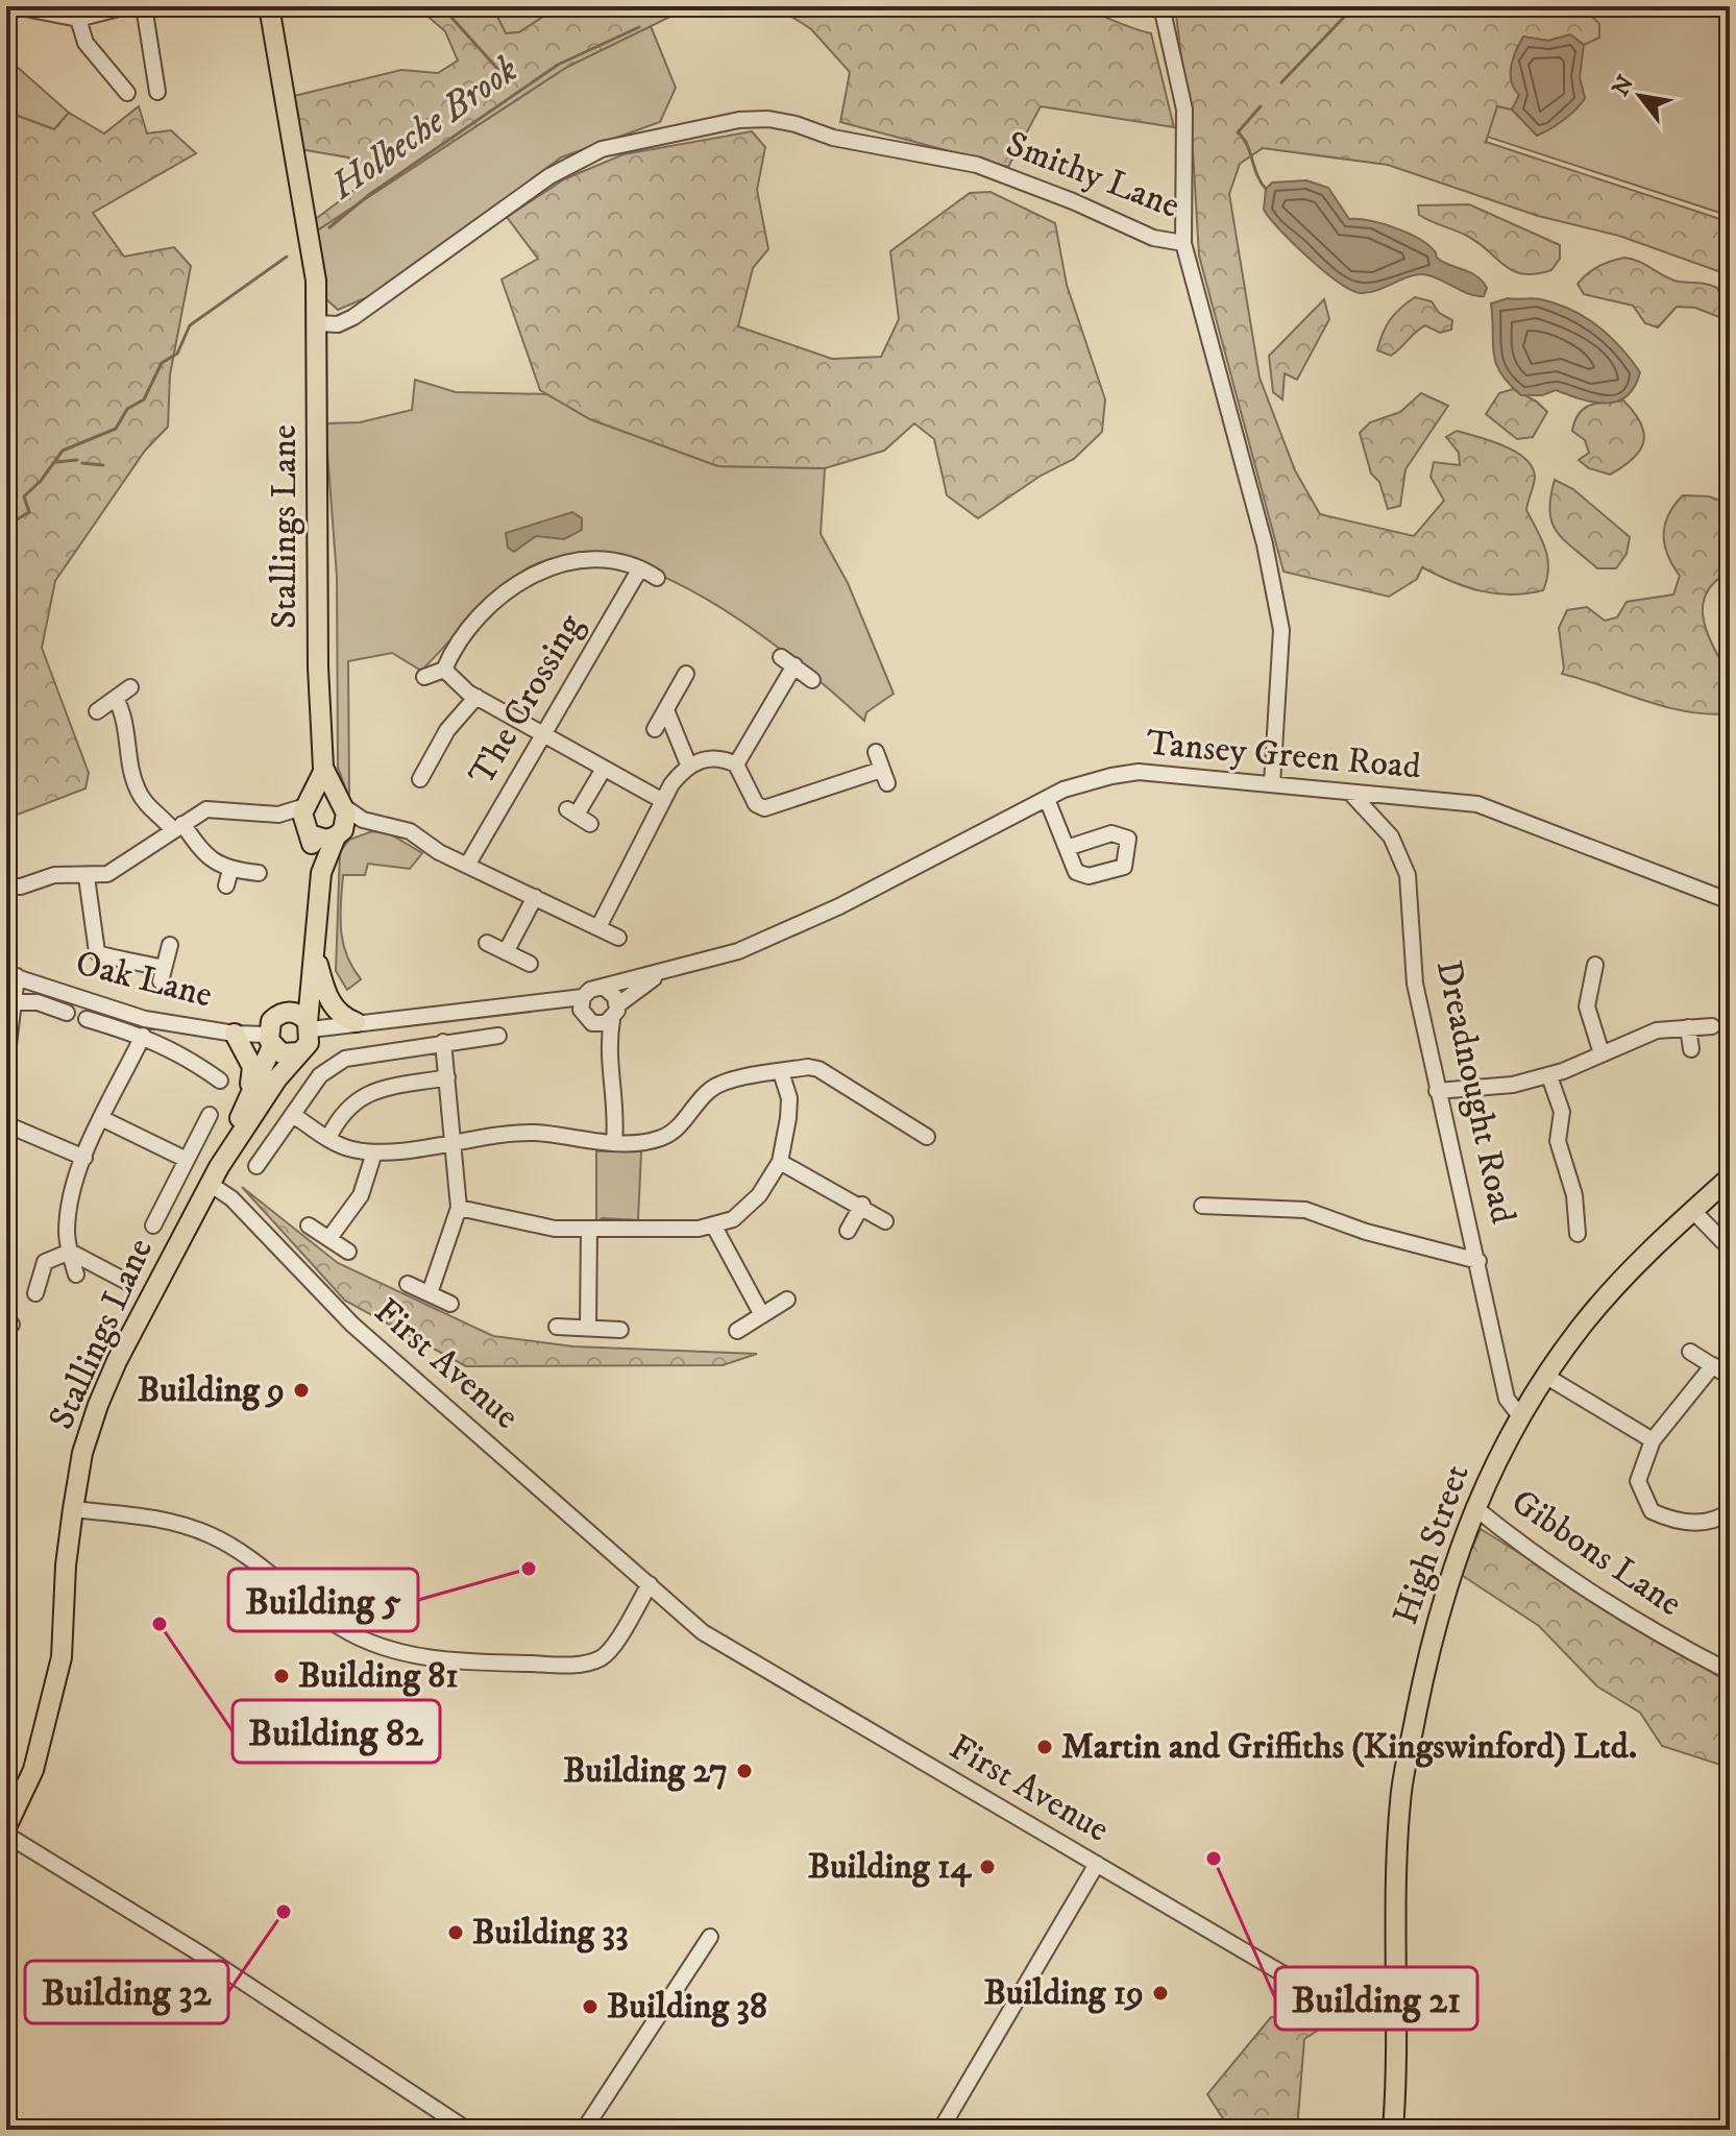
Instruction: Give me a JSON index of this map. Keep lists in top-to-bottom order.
{
  "streets": {
    "main road": ["Stallings Lane", "High Street"],
    "street": [
      "Smithy Lane",
      "The Crossing",
      "Tansey Green Road",
      "Oak Lane",
      "Dreadnought Road",
      "First Avenue",
      "Gibbons Lane"
    ]
  },
  "crossings": [
    ["Smithy Lane", "Stallings Lane"],
    ["Smithy Lane", "Tansey Green Road"],
    ["Stallings Lane", "First Avenue"],
    ["Tansey Green Road", "Oak Lane"],
    ["Tansey Green Road", "Dreadnought Road"],
    ["Dreadnought Road", "High Street"],
    ["First Avenue", "High Street"],
    ["High Street", "Gibbons Lane"]
  ],
  "water": ["Holbeche Brook"],
  "places": [
    "Building 9",
    "Building 5",
    "Building 82",
    "Building 81",
    "Martin and Griffiths (Kingswinford) Ltd.",
    "Building 27",
    "Building 21",
    "Building 14",
    "Building 32",
    "Building 33",
    "Building 19",
    "Building 38"
  ],
  "north": "top left"
}
